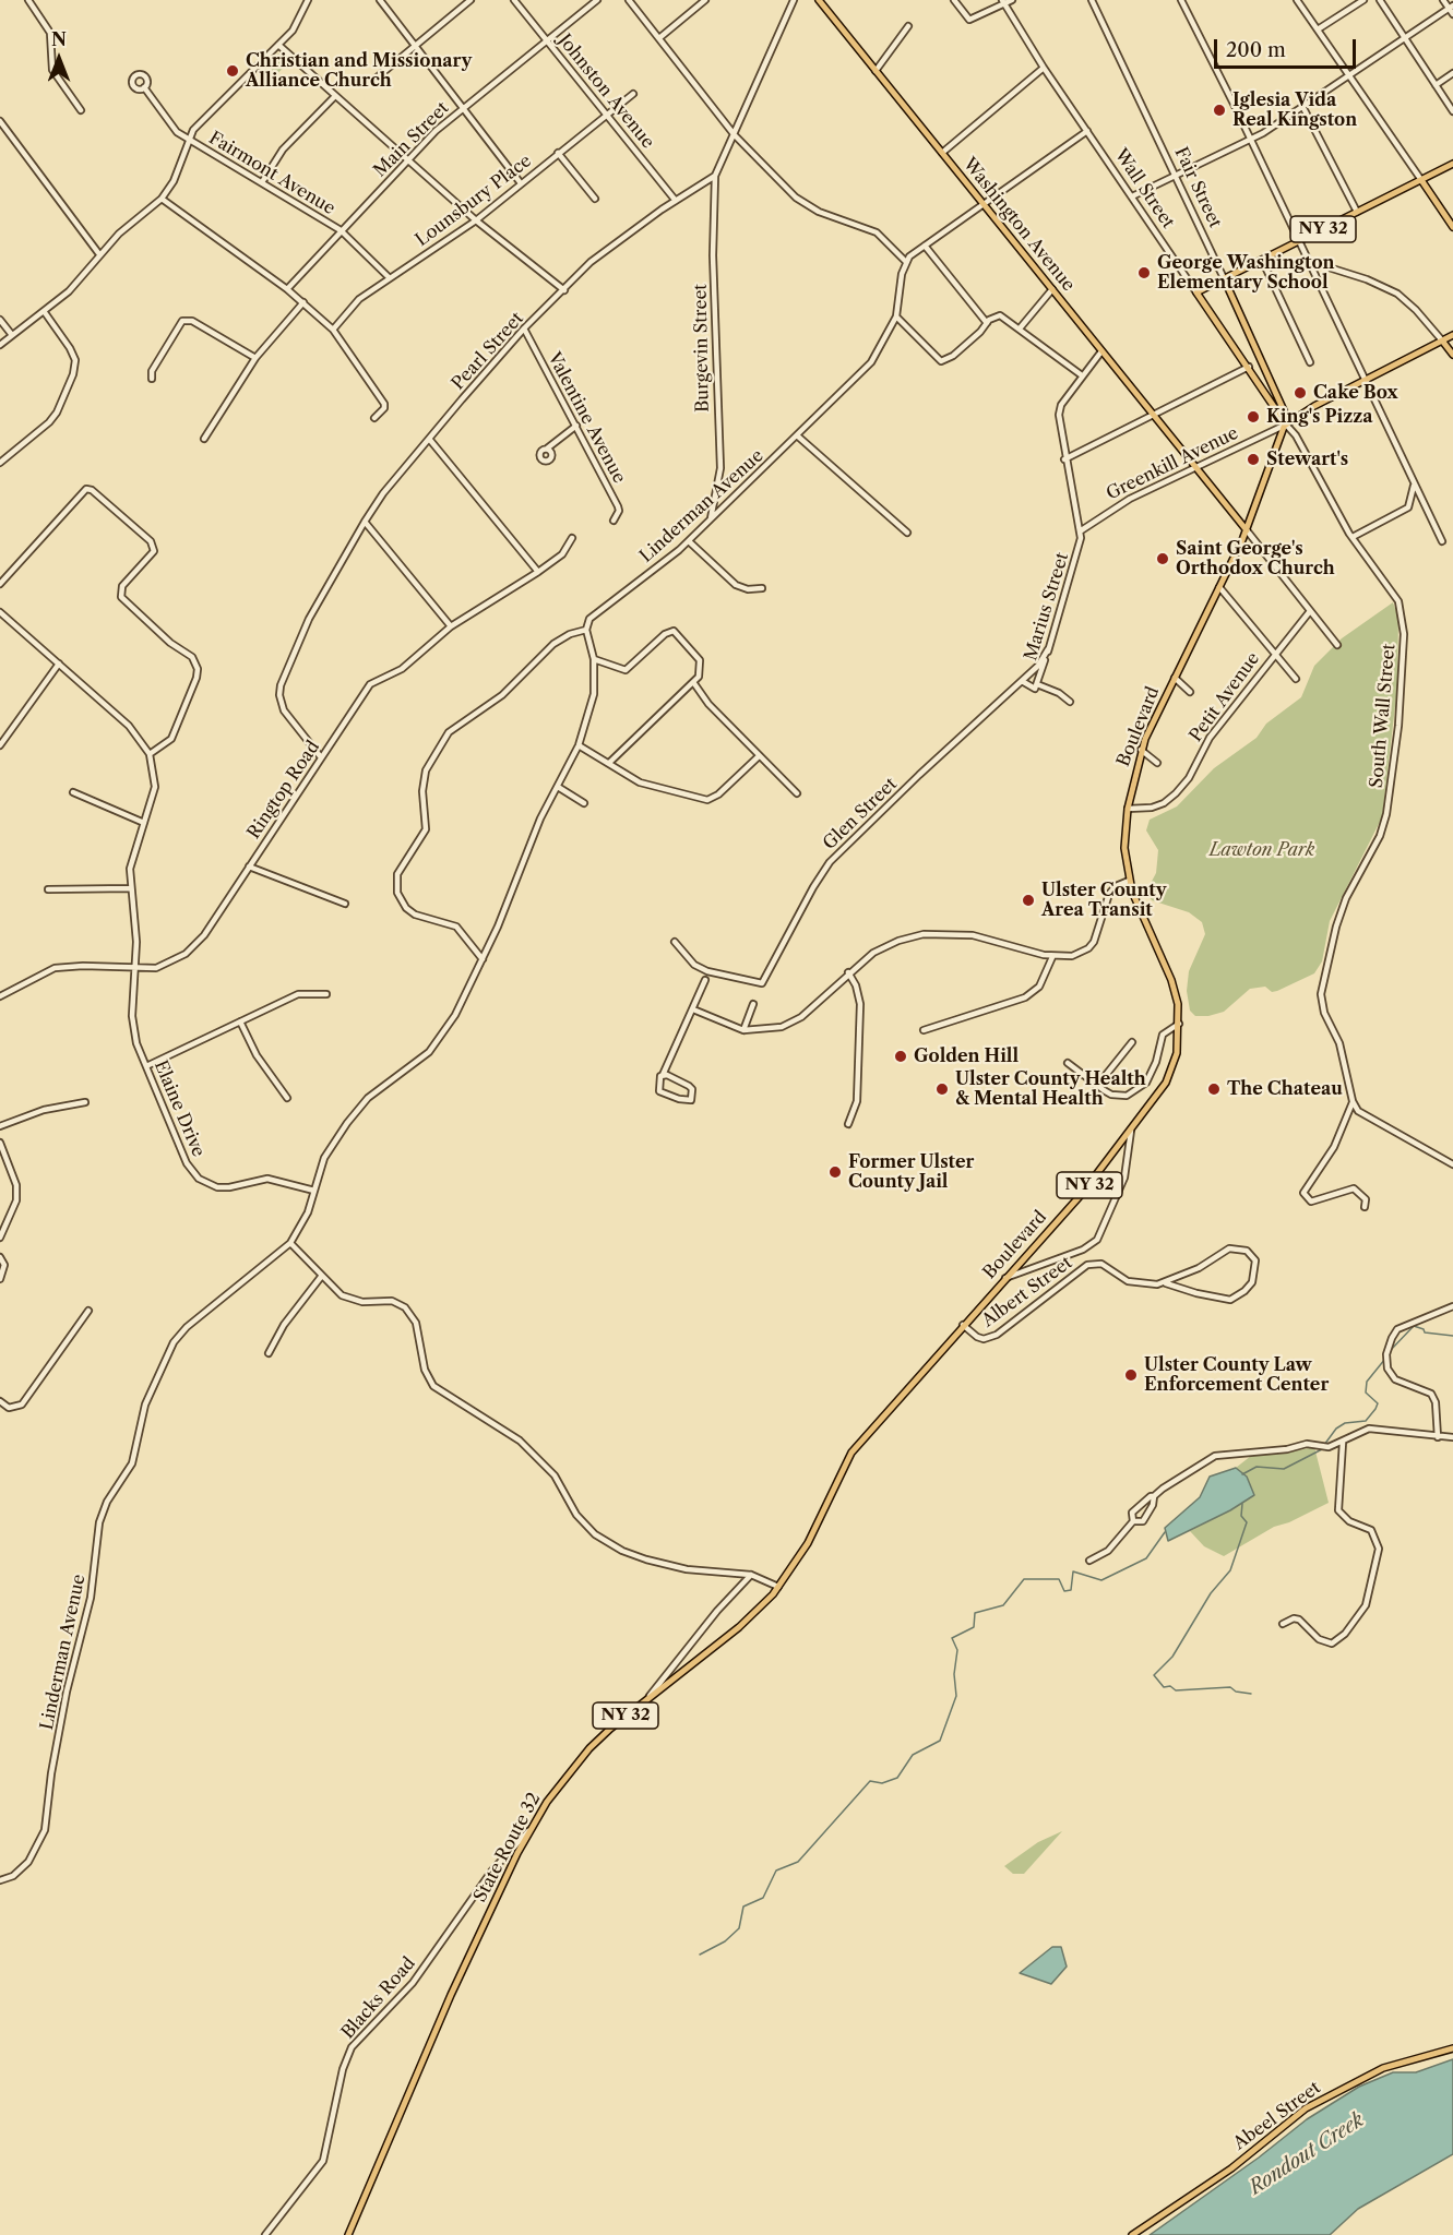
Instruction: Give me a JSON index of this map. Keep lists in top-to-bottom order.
{
  "streets": {
    "main road": [
      "Fair Street",
      "Wall Street",
      "Washington Avenue",
      "NY 32",
      "Greenkill Avenue",
      "Boulevard",
      "State Route 32",
      "Abeel Street"
    ],
    "street": [
      "Johnston Avenue",
      "Main Street",
      "Fairmont Avenue",
      "Lounsbury Place",
      "Burgevin Street",
      "Pearl Street",
      "Valentine Avenue",
      "Linderman Avenue",
      "Marius Street",
      "Petit Avenue",
      "South Wall Street",
      "Ringtop Road",
      "Glen Street",
      "Elaine Drive",
      "Albert Street",
      "Blacks Road"
    ]
  },
  "crossings": [
    ["Johnston Avenue", "Main Street"],
    ["Johnston Avenue", "Lounsbury Place"],
    ["Johnston Avenue", "Pearl Street"],
    ["Main Street", "Fairmont Avenue"],
    ["Fairmont Avenue", "Lounsbury Place"],
    ["Fair Street", "Wall Street"],
    ["Fair Street", "NY 32"],
    ["Fair Street", "Greenkill Avenue"],
    ["Fair Street", "South Wall Street"],
    ["Fair Street", "Boulevard"],
    ["Wall Street", "NY 32"],
    ["Wall Street", "Greenkill Avenue"],
    ["Wall Street", "South Wall Street"],
    ["Wall Street", "Boulevard"],
    ["Washington Avenue", "Greenkill Avenue"],
    ["Washington Avenue", "Marius Street"],
    ["Washington Avenue", "Boulevard"],
    ["Burgevin Street", "Pearl Street"],
    ["Burgevin Street", "Linderman Avenue"],
    ["Pearl Street", "Valentine Avenue"],
    ["Pearl Street", "Ringtop Road"],
    ["Greenkill Avenue", "Marius Street"],
    ["Greenkill Avenue", "South Wall Street"],
    ["Greenkill Avenue", "Boulevard"],
    ["Linderman Avenue", "Elaine Drive"],
    ["Marius Street", "Glen Street"],
    ["Petit Avenue", "Boulevard"],
    ["South Wall Street", "Boulevard"],
    ["Boulevard", "Albert Street"],
    ["Boulevard", "State Route 32"],
    ["Ringtop Road", "Elaine Drive"],
    ["State Route 32", "Blacks Road"]
  ],
  "water": ["Rondout Creek"],
  "parks": ["Lawton Park"],
  "places": [
    "Christian and Missionary Alliance Church",
    "Iglesia Vida Real Kingston",
    "George Washington Elementary School",
    "Cake Box",
    "King's Pizza",
    "Stewart's",
    "Saint George's Orthodox Church",
    "Ulster County Area Transit",
    "Golden Hill",
    "Ulster County Health & Mental Health",
    "The Chateau",
    "Former Ulster County Jail",
    "Ulster County Law Enforcement Center"
  ],
  "scale_bar": "200 m",
  "north": "top"
}
